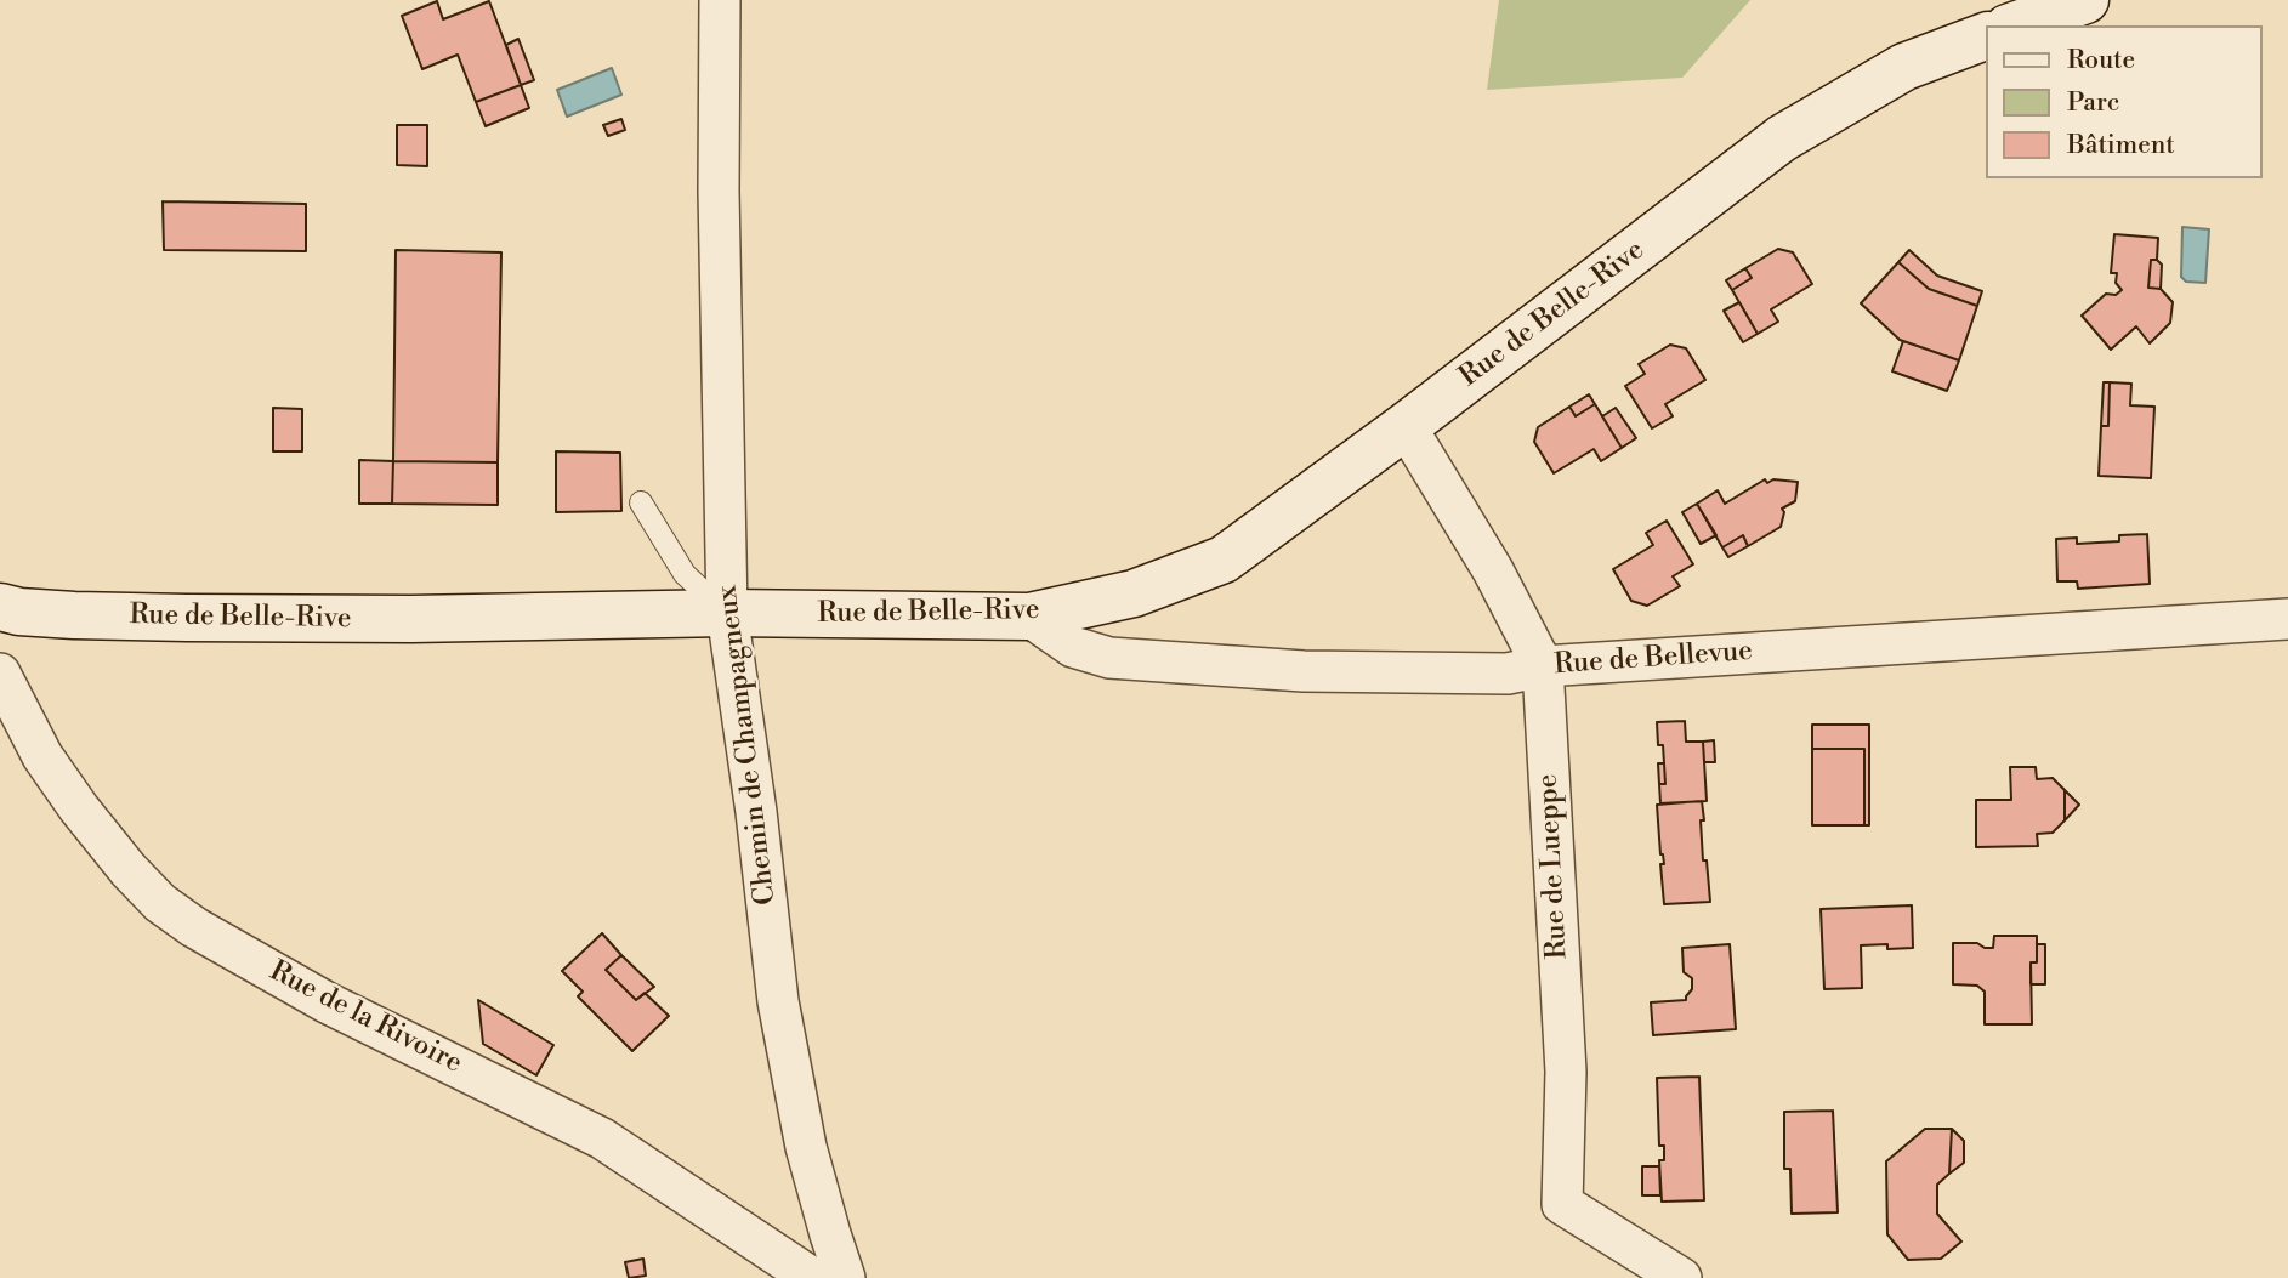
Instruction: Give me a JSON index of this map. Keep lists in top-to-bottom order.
{
  "streets": {
    "street": [
      "Rue de Belle-Rive",
      "Rue de Bellevue",
      "Chemin de Champagneux",
      "Rue de Lueppe",
      "Rue de la Rivoire"
    ]
  },
  "crossings": [
    ["Rue de Belle-Rive", "Rue de Bellevue"],
    ["Rue de Belle-Rive", "Chemin de Champagneux"],
    ["Rue de Belle-Rive", "Rue de Lueppe"],
    ["Rue de Bellevue", "Rue de Lueppe"]
  ],
  "legend": ["Route", "Parc", "Bâtiment"]
}
